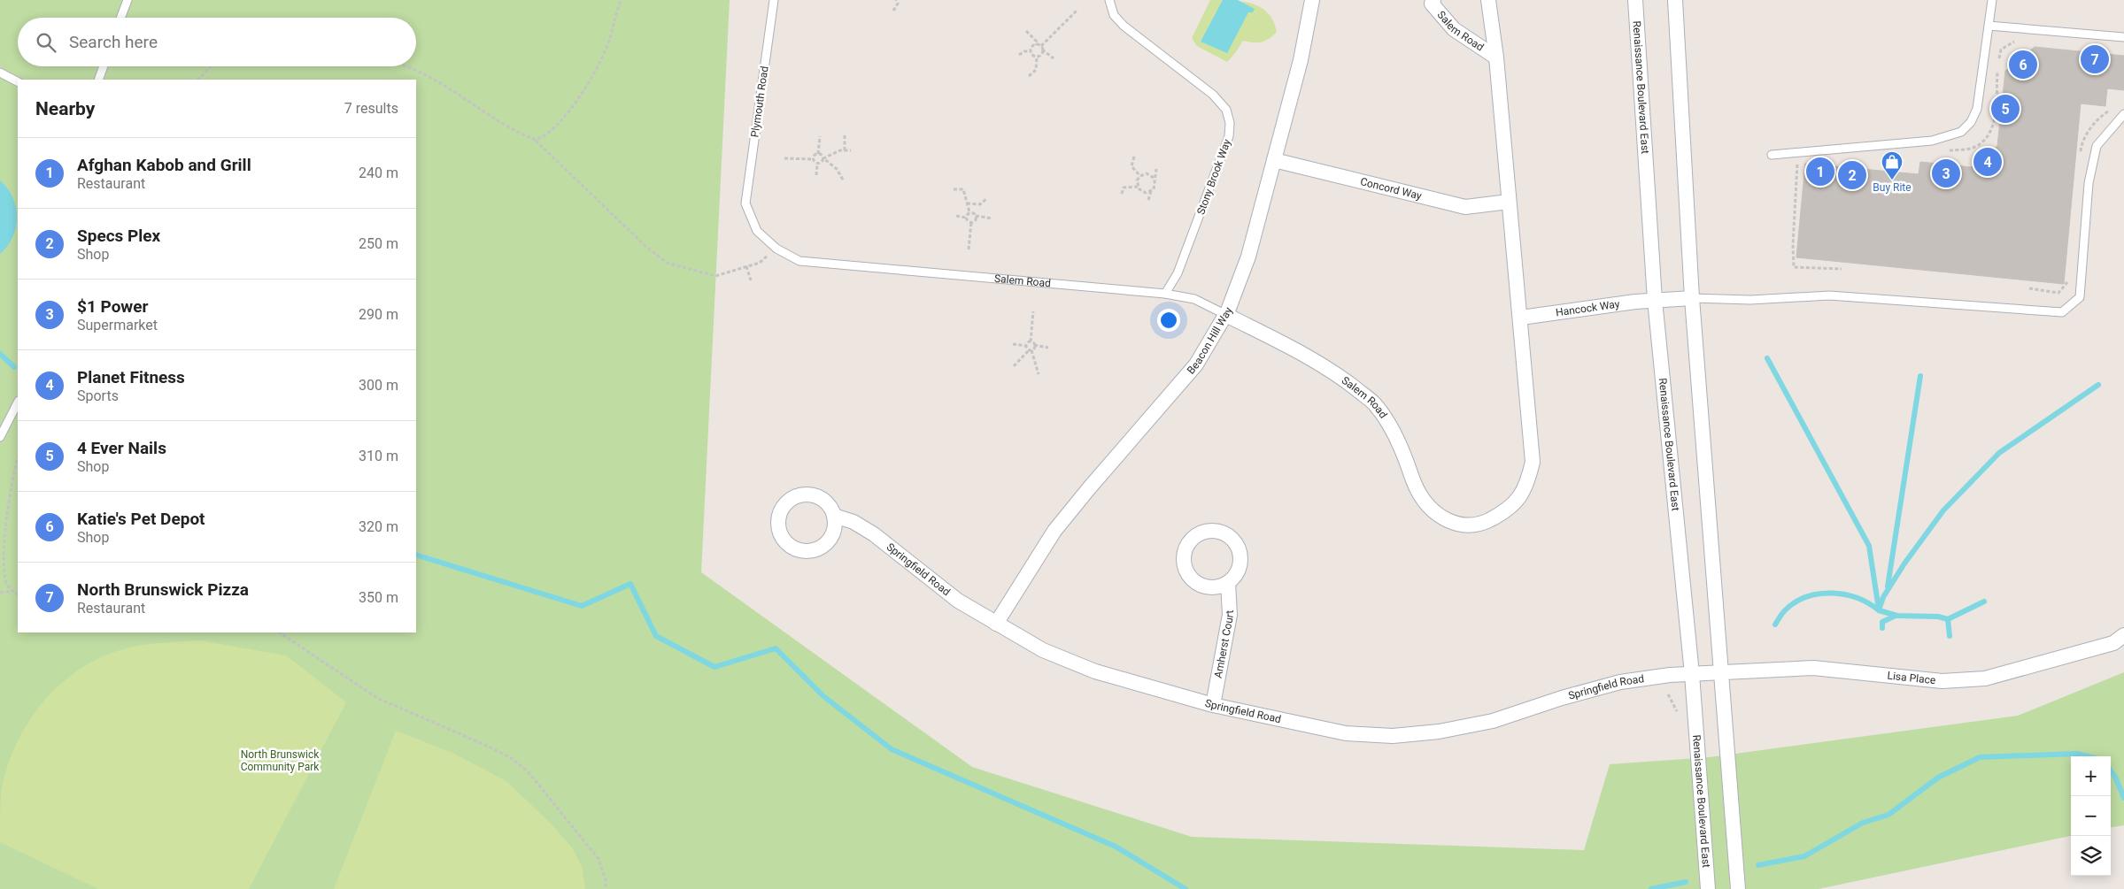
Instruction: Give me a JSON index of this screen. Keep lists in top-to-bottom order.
{
  "streets": {
    "street": [
      "Salem Road",
      "Renaissance Boulevard East",
      "Concord Way",
      "Hancock Way",
      "Beacon Hill Way",
      "Springfield Road",
      "Amherst Court",
      "Lisa Place"
    ],
    "lane": ["Plymouth Road", "Stony Brook Way"]
  },
  "crossings": [
    ["Salem Road", "Plymouth Road"],
    ["Salem Road", "Stony Brook Way"],
    ["Salem Road", "Concord Way"],
    ["Salem Road", "Hancock Way"],
    ["Salem Road", "Beacon Hill Way"],
    ["Renaissance Boulevard East", "Hancock Way"],
    ["Renaissance Boulevard East", "Springfield Road"],
    ["Renaissance Boulevard East", "Lisa Place"],
    ["Concord Way", "Beacon Hill Way"],
    ["Beacon Hill Way", "Springfield Road"],
    ["Springfield Road", "Amherst Court"],
    ["Springfield Road", "Lisa Place"]
  ],
  "parks": ["North Brunswick Community Park"],
  "places": {
    "shop": ["Buy Rite"]
  },
  "page": {
    "search": "Search here",
    "pins": [
      "7",
      "6",
      "5",
      "4",
      "1",
      "3",
      "2"
    ],
    "heading": ["Nearby", "7 results"],
    "list": [
      {
        "mark": "1",
        "name": "Afghan Kabob and Grill",
        "note": "Restaurant",
        "value": "240 m"
      },
      {
        "mark": "2",
        "name": "Specs Plex",
        "note": "Shop",
        "value": "250 m"
      },
      {
        "mark": "3",
        "name": "$1 Power",
        "note": "Supermarket",
        "value": "290 m"
      },
      {
        "mark": "4",
        "name": "Planet Fitness",
        "note": "Sports",
        "value": "300 m"
      },
      {
        "mark": "5",
        "name": "4 Ever Nails",
        "note": "Shop",
        "value": "310 m"
      },
      {
        "mark": "6",
        "name": "Katie's Pet Depot",
        "note": "Shop",
        "value": "320 m"
      },
      {
        "mark": "7",
        "name": "North Brunswick Pizza",
        "note": "Restaurant",
        "value": "350 m"
      }
    ],
    "map_buttons": ["+", "−"]
  }
}
